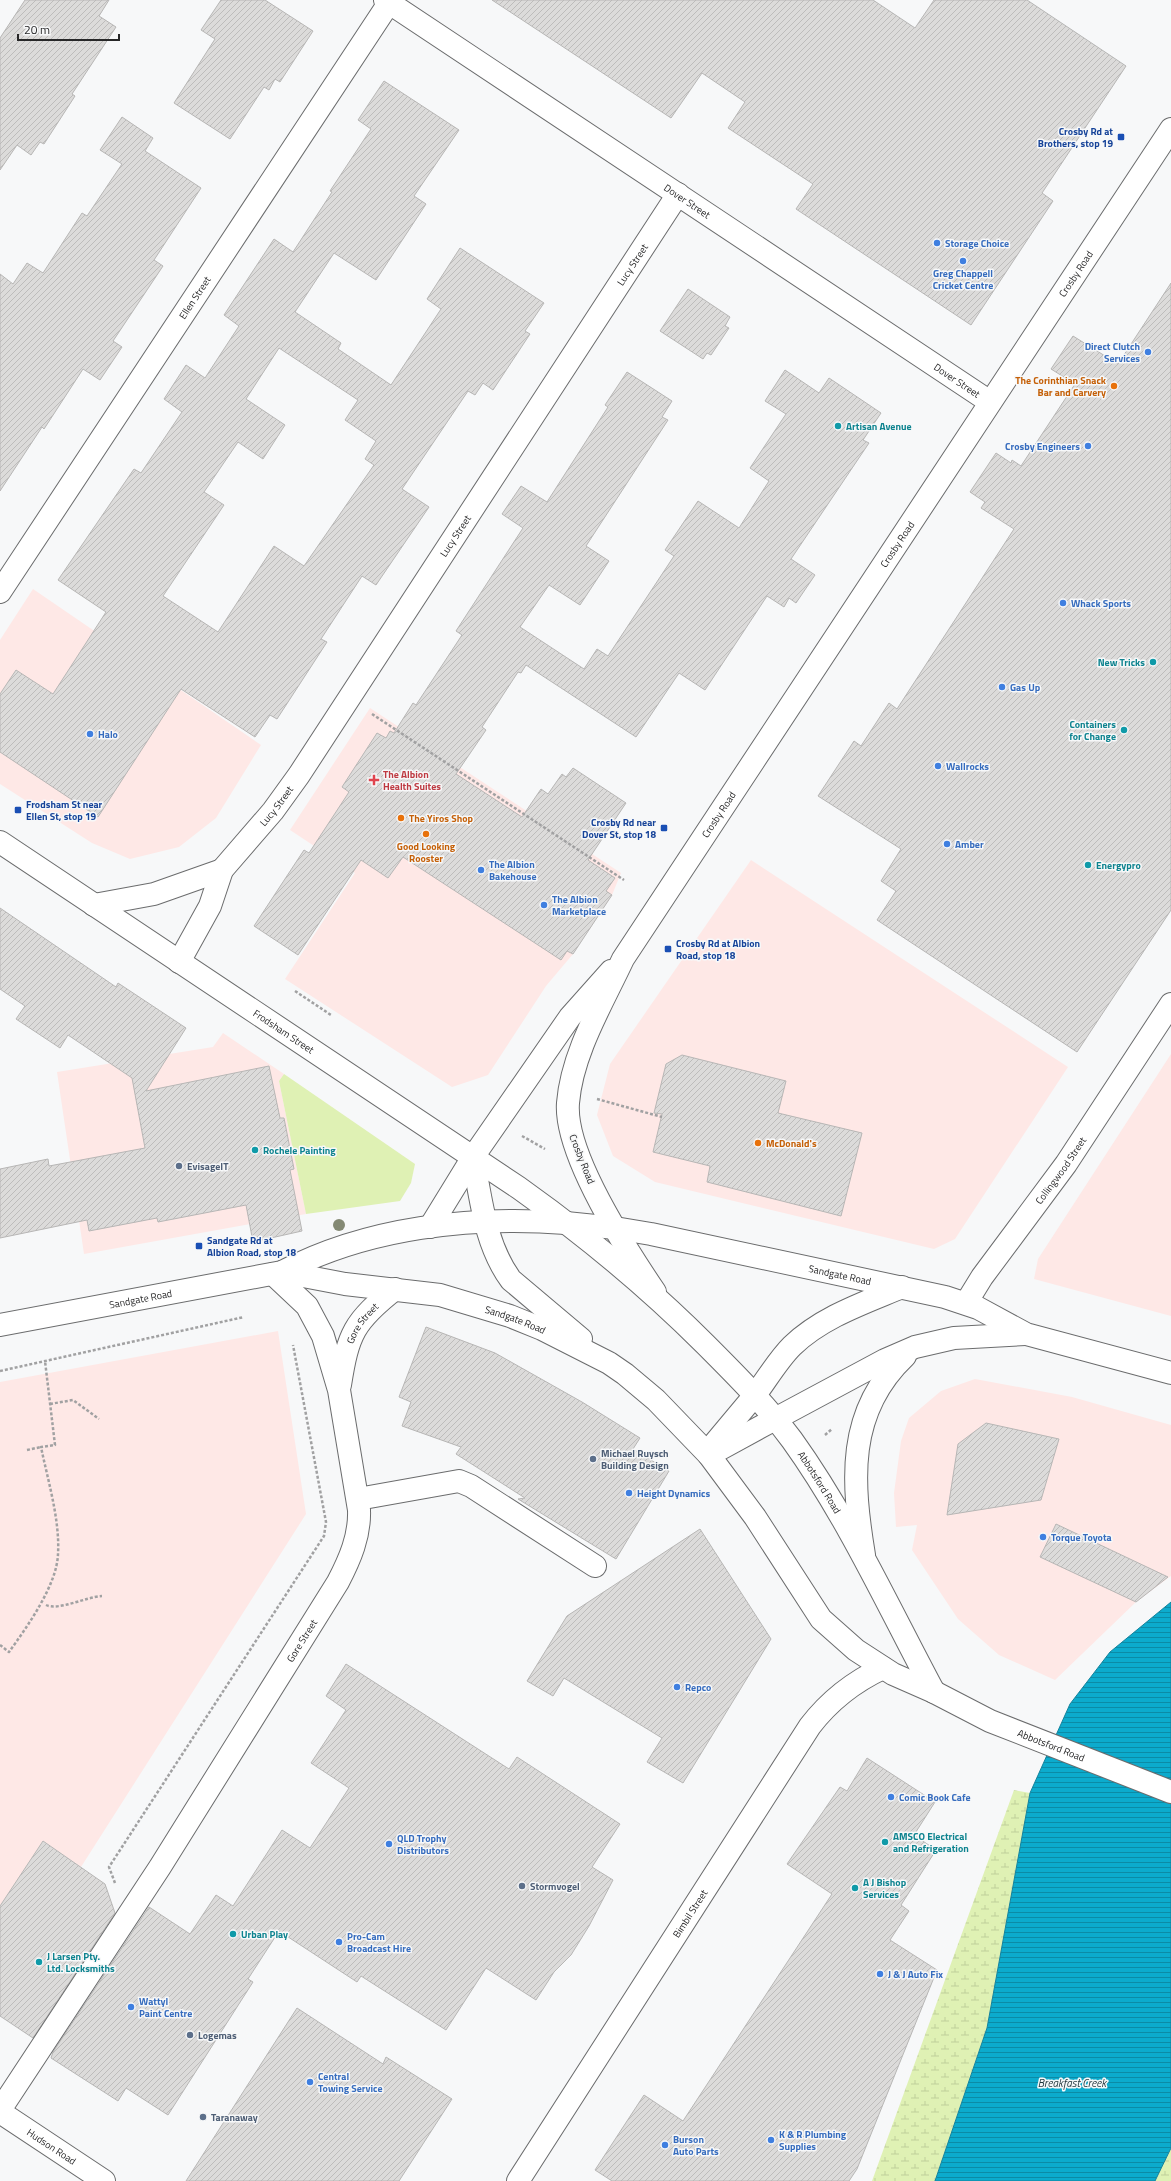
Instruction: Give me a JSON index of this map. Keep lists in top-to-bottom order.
{
  "streets": {
    "main road": [
      "Dover Street",
      "Lucy Street",
      "Crosby Road",
      "Ellen Street",
      "Frodsham Street",
      "Collingwood Street",
      "Sandgate Road",
      "Gore Street",
      "Abbotsford Road",
      "Bimbil Street",
      "Hudson Road"
    ]
  },
  "crossings": [
    ["Dover Street", "Lucy Street"],
    ["Dover Street", "Crosby Road"],
    ["Dover Street", "Ellen Street"],
    ["Lucy Street", "Frodsham Street"],
    ["Crosby Road", "Frodsham Street"],
    ["Crosby Road", "Sandgate Road"],
    ["Crosby Road", "Abbotsford Road"],
    ["Frodsham Street", "Sandgate Road"],
    ["Collingwood Street", "Sandgate Road"],
    ["Sandgate Road", "Gore Street"],
    ["Sandgate Road", "Abbotsford Road"],
    ["Gore Street", "Hudson Road"],
    ["Abbotsford Road", "Bimbil Street"]
  ],
  "water": ["Breakfast Creek"],
  "places": {
    "transit": [
      "Crosby Rd at Brothers, stop 19",
      "Frodsham St near Ellen St, stop 19",
      "Crosby Rd near Dover St, stop 18",
      "Crosby Rd at Albion Road, stop 18",
      "Sandgate Rd at Albion Road, stop 18"
    ],
    "other": [
      "Storage Choice",
      "Greg Chappell Cricket Centre",
      "Direct Clutch Services",
      "The Corinthian Snack Bar and Carvery",
      "Artisan Avenue",
      "Crosby Engineers",
      "Whack Sports",
      "New Tricks",
      "Gas Up",
      "Containers for Change",
      "Halo",
      "Wallrocks",
      "The Yiros Shop",
      "Good Looking Rooster",
      "Amber",
      "Energypro",
      "The Albion Bakehouse",
      "The Albion Marketplace",
      "McDonald's",
      "Rochele Painting",
      "EvisageIT",
      "Michael Ruysch Building Design",
      "Height Dynamics",
      "Torque Toyota",
      "Repco",
      "Comic Book Cafe",
      "AMSCO Electrical and Refrigeration",
      "QLD Trophy Distributors",
      "Stormvogel",
      "A J Bishop Services",
      "Urban Play",
      "Pro-Cam Broadcast Hire",
      "J Larsen Pty. Ltd. Locksmiths",
      "J & J Auto Fix",
      "Wattyl Paint Centre",
      "Logemas",
      "Central Towing Service",
      "Taranaway",
      "K & R Plumbing Supplies",
      "Burson Auto Parts"
    ],
    "health": ["The Albion Health Suites"]
  },
  "scale_bar": "20 m"
}
